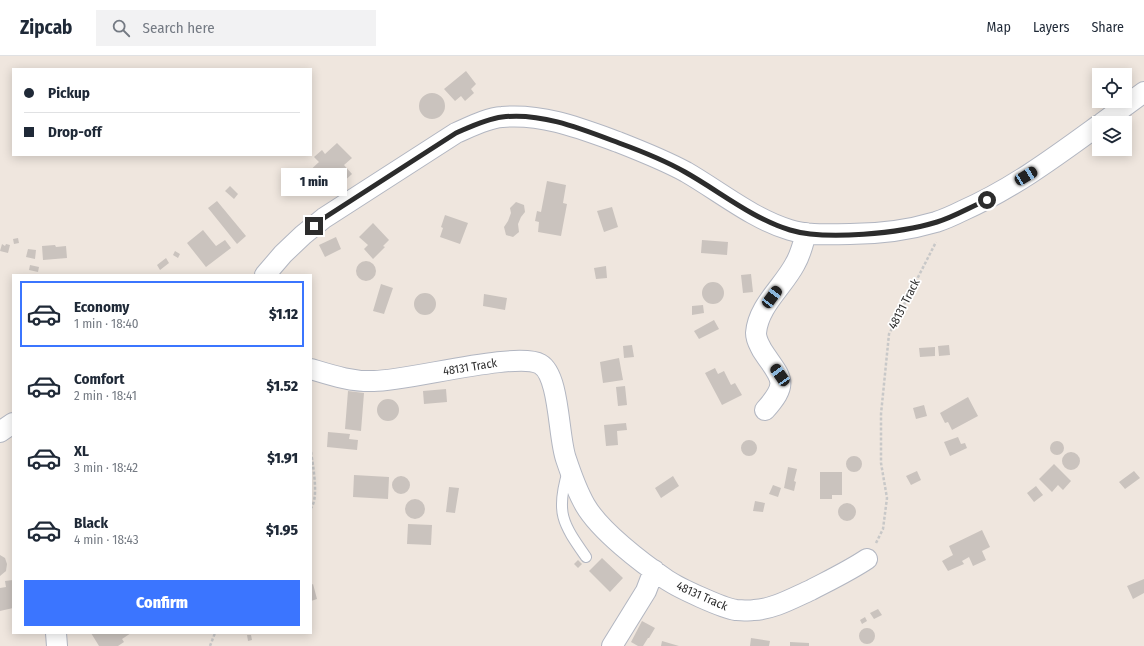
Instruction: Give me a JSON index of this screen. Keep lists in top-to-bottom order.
{
  "streets": {
    "street": ["48131 Track"]
  },
  "page": {
    "header": "Zipcab",
    "search": "Search here",
    "nav": ["Map", "Layers", "Share"],
    "banner": ["Pickup", "Drop-off"],
    "bubble": "1 min",
    "list": [
      {
        "name": "Economy",
        "note": "1 min · 18:40",
        "value": "$1.12"
      },
      {
        "name": "Comfort",
        "note": "2 min · 18:41",
        "value": "$1.52"
      },
      {
        "name": "XL",
        "note": "3 min · 18:42",
        "value": "$1.91"
      },
      {
        "name": "Black",
        "note": "4 min · 18:43",
        "value": "$1.95"
      }
    ],
    "buttons": "Confirm"
  }
}
